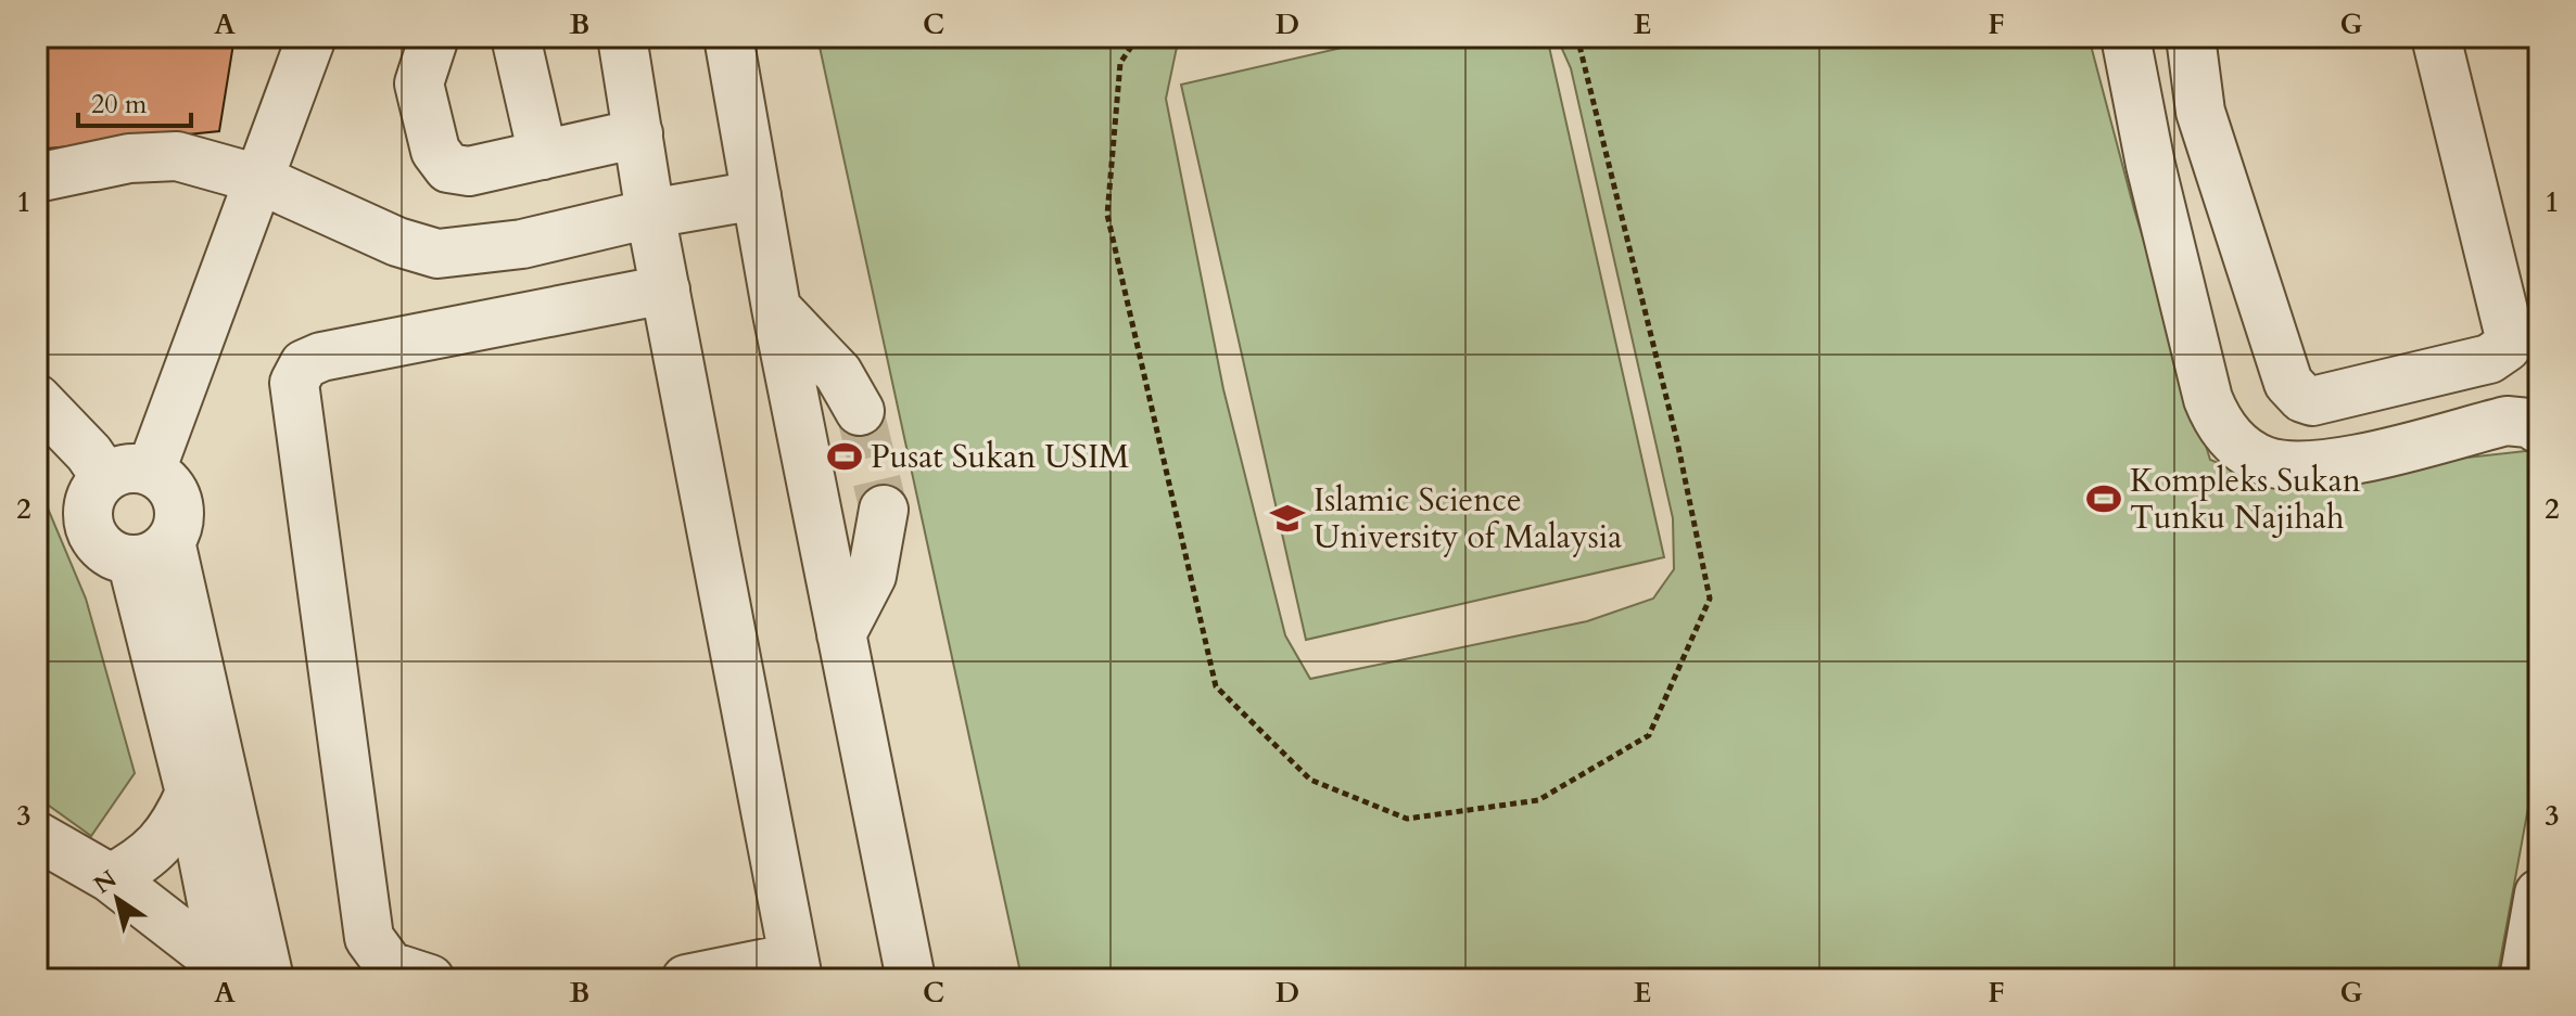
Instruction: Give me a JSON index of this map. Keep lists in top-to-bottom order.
{
  "places": {
    "sports": ["Pusat Sukan USIM", "Kompleks Sukan Tunku Najihah"],
    "school or university": ["Islamic Science University of Malaysia"]
  },
  "scale_bar": "20 m",
  "north": "top left",
  "grid": {
    "columns": [
      "A",
      "B",
      "C",
      "D",
      "E",
      "F",
      "G"
    ],
    "rows": ["1", "2", "3"]
  }
}
